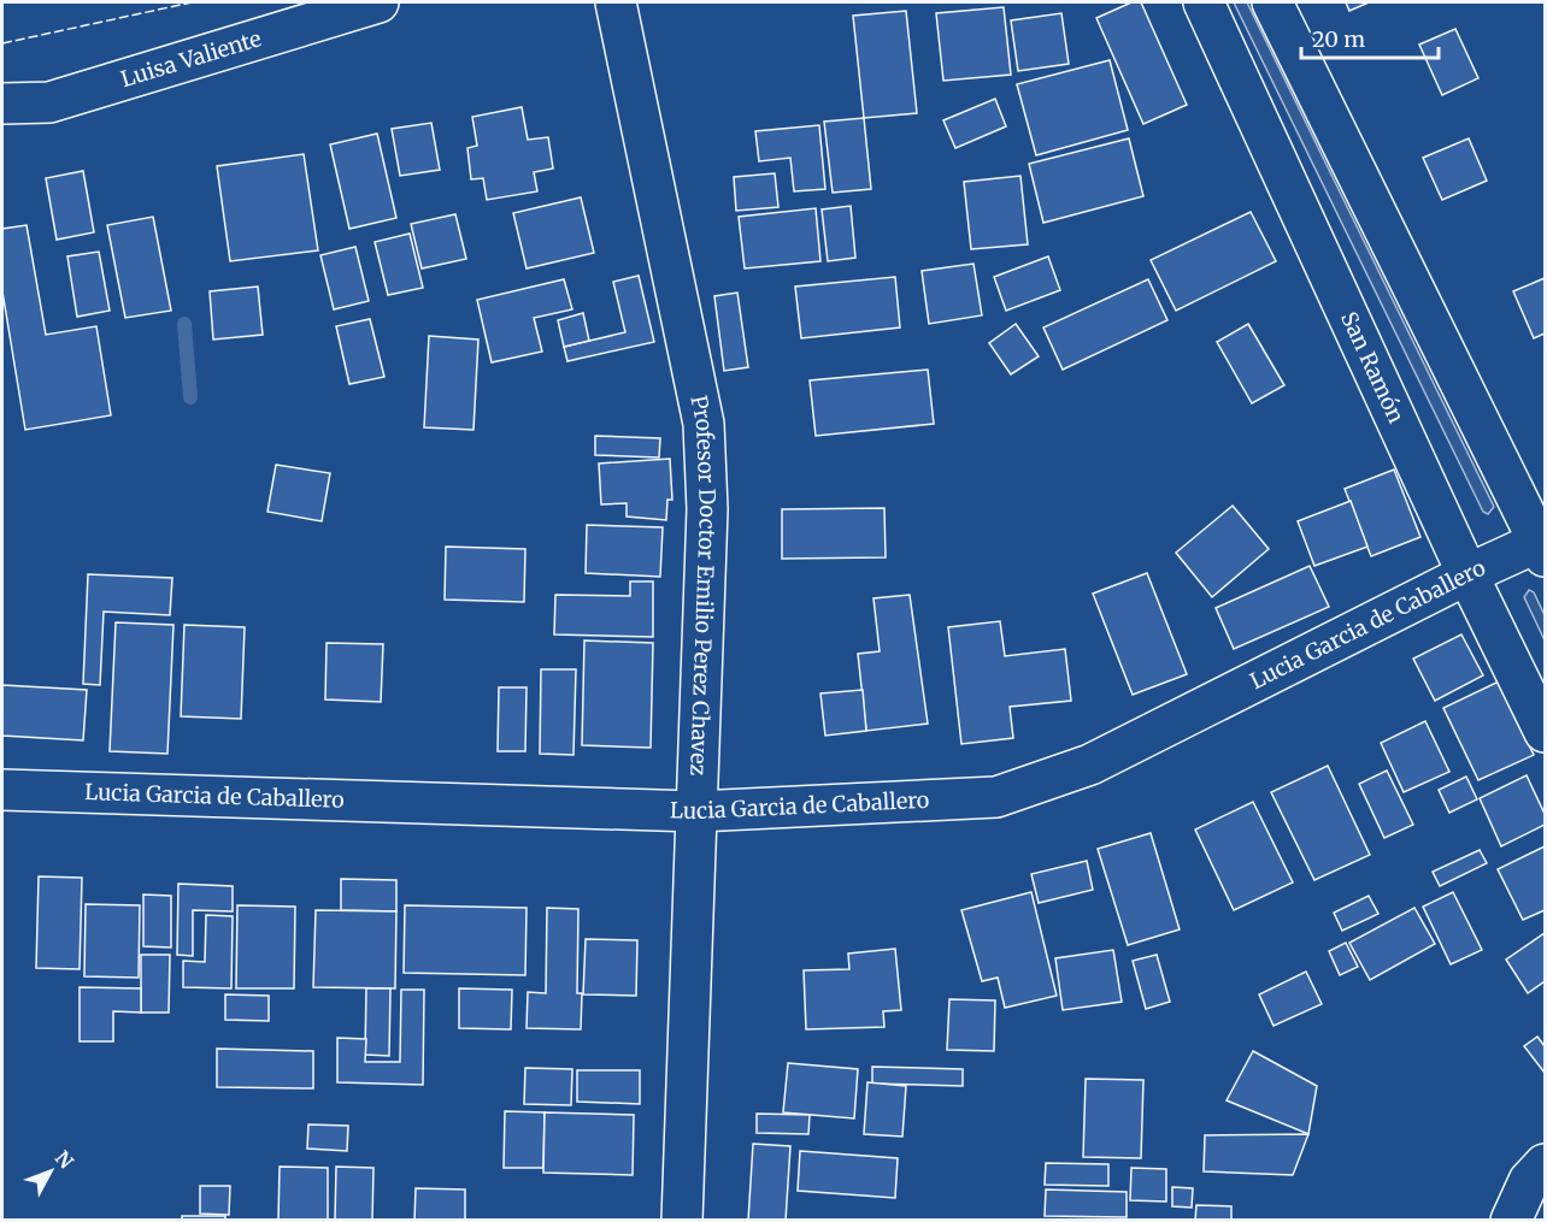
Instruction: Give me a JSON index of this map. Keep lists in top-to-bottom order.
{
  "streets": {
    "street": [
      "Luisa Valiente",
      "San Ramón",
      "Profesor Doctor Emilio Perez Chavez",
      "Lucia Garcia de Caballero"
    ]
  },
  "crossings": [
    ["San Ramón", "Lucia Garcia de Caballero"],
    ["Profesor Doctor Emilio Perez Chavez", "Lucia Garcia de Caballero"]
  ],
  "scale_bar": "20 m",
  "north": "top right"
}
